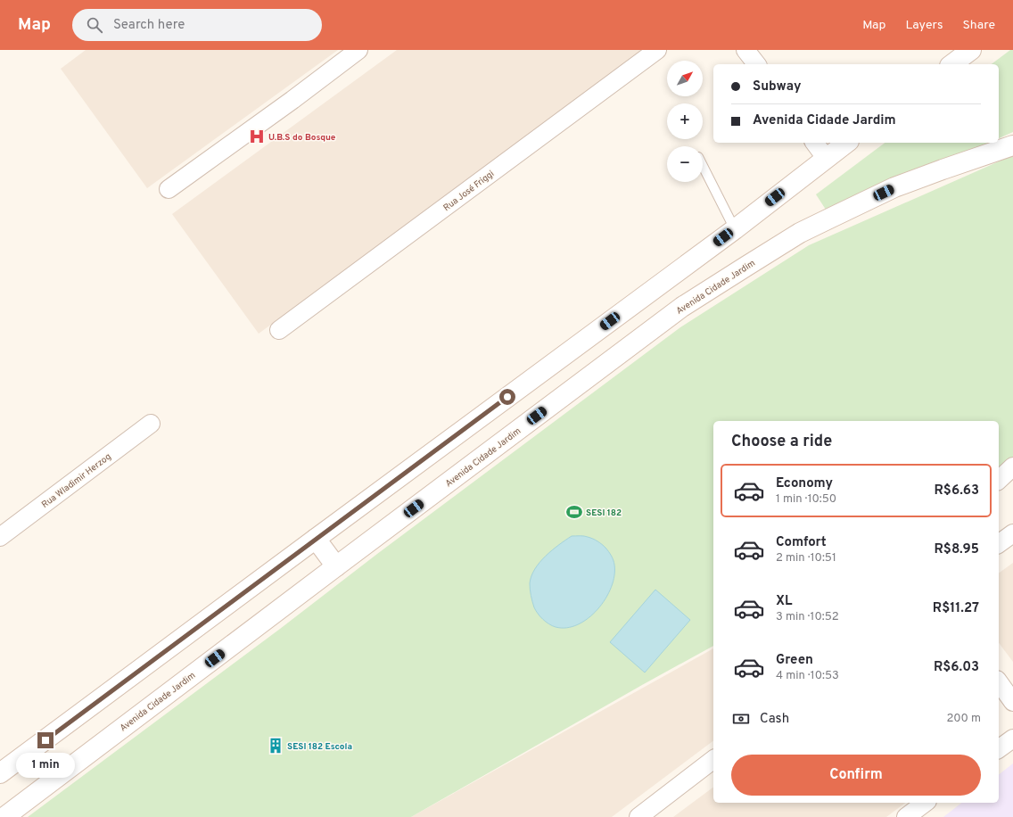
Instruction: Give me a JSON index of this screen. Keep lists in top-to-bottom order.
{
  "streets": {
    "main road": ["Avenida Cidade Jardim"],
    "street": ["Rua José Friggi", "Rua Wladimir Herzog"]
  },
  "places": {
    "hospital": ["U.B.S do Bosque"],
    "sports": ["SESI 182"],
    "building": ["SESI 182 Escola"]
  },
  "north": "top right",
  "page": {
    "header": "Map",
    "search": "Search here",
    "nav": ["Map", "Layers", "Share"],
    "map_buttons": ["+", "−"],
    "banner": ["Subway", "Avenida Cidade Jardim"],
    "heading": "Choose a ride",
    "list": [
      {
        "name": "Economy",
        "note": "1 min · 10:50",
        "value": "R$6.63"
      },
      {
        "name": "Comfort",
        "note": "2 min · 10:51",
        "value": "R$8.95"
      },
      {
        "name": "XL",
        "note": "3 min · 10:52",
        "value": "R$11.27"
      },
      {
        "name": "Green",
        "note": "4 min · 10:53",
        "value": "R$6.03"
      }
    ],
    "pay": ["Cash", "200 m"],
    "buttons": "Confirm",
    "bubble": "1 min"
  }
}
